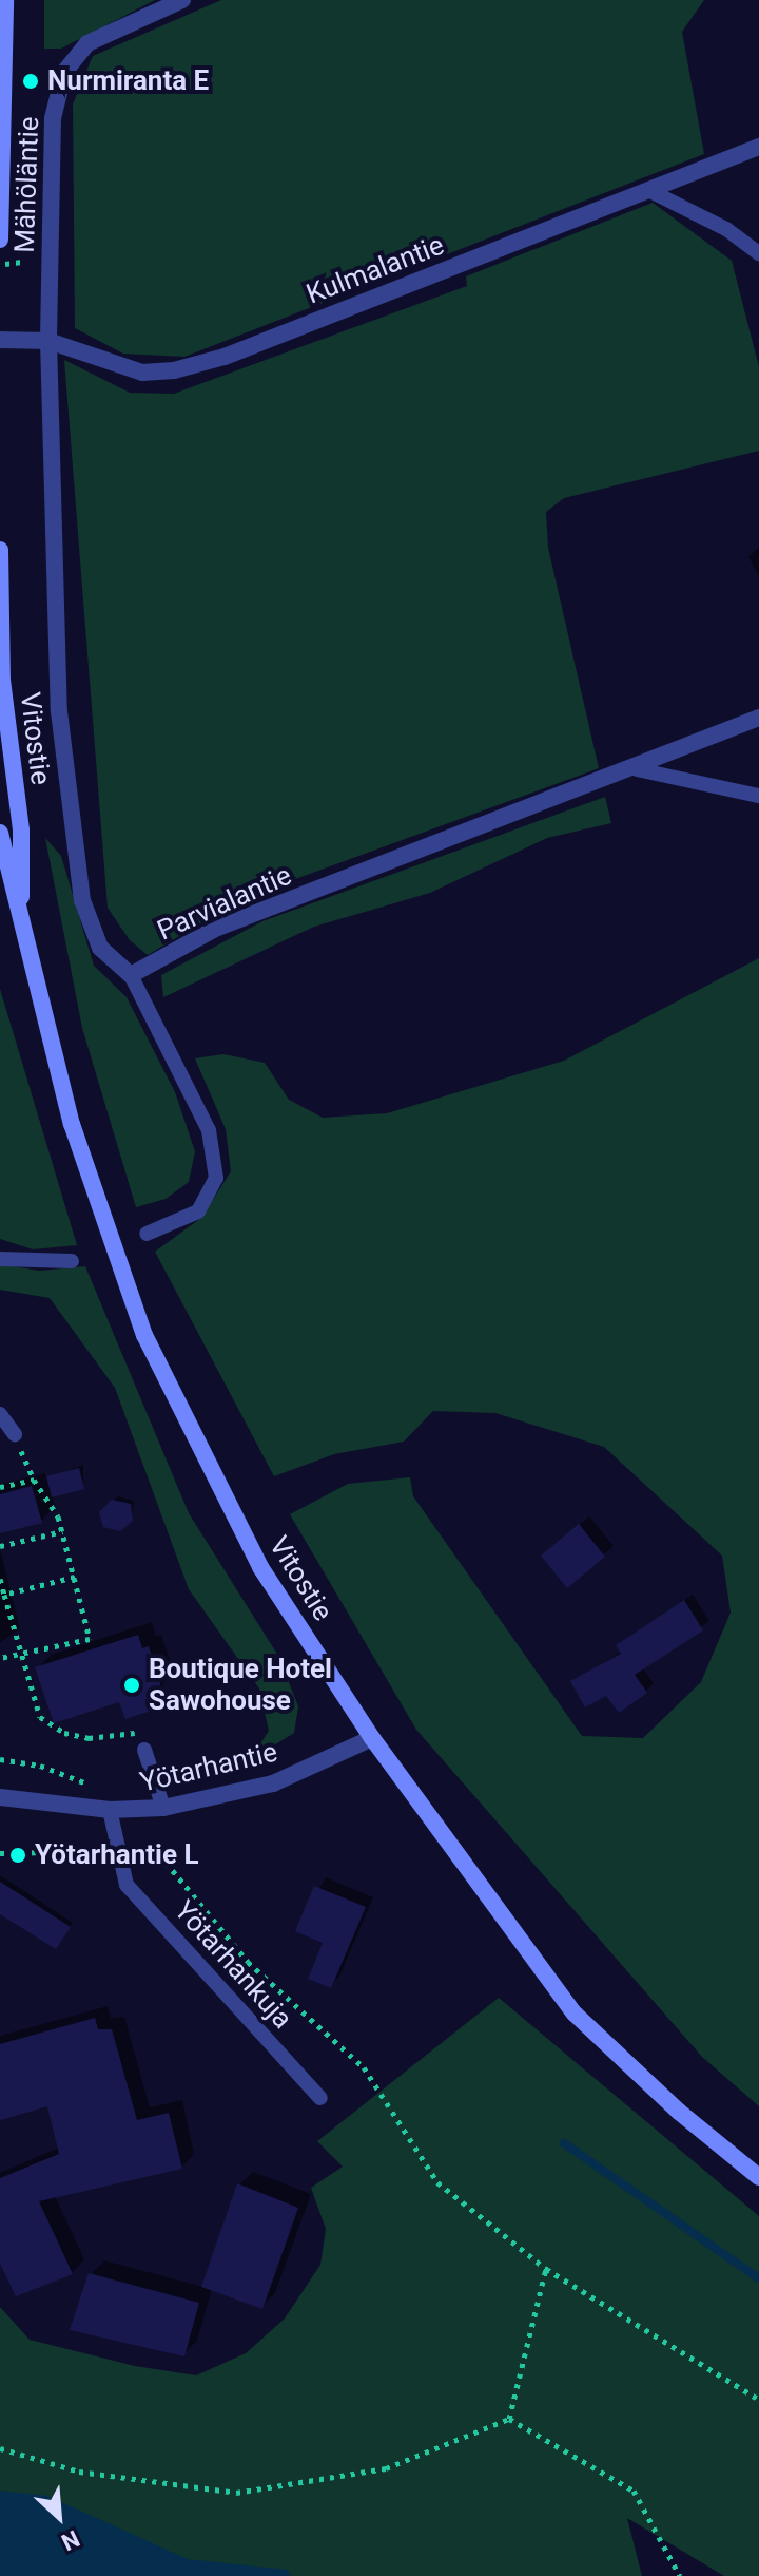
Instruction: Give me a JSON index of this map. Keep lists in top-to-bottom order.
{
  "streets": {
    "main road": ["Vitostie"],
    "street": [
      "Mähöläntie",
      "Kulmalantie",
      "Parvialantie",
      "Yötarhantie"
    ],
    "lane": ["Yötarhankuja"]
  },
  "crossings": [
    ["Mähöläntie", "Kulmalantie"],
    ["Vitostie", "Yötarhantie"],
    ["Yötarhantie", "Yötarhankuja"]
  ],
  "places": ["Nurmiranta E", "Boutique Hotel Sawohouse", "Yötarhantie L"],
  "north": "bottom right"
}
